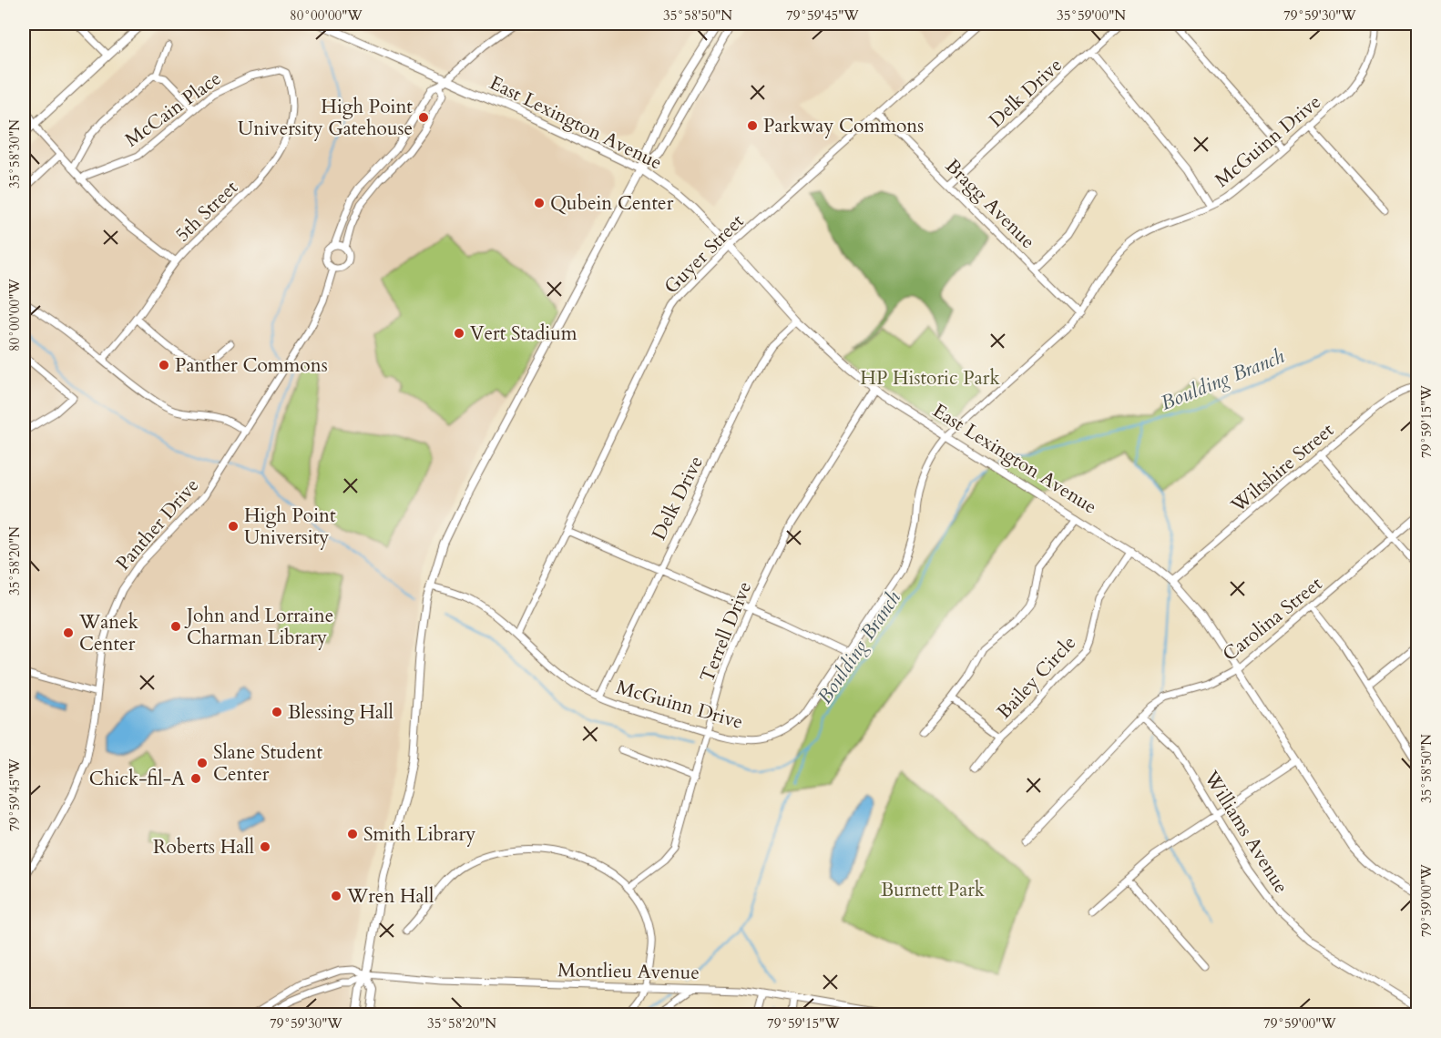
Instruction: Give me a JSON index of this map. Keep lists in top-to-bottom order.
{
  "streets": {
    "main road": ["East Lexington Avenue"],
    "street": [
      "Delk Drive",
      "McCain Place",
      "McGuinn Drive",
      "Bragg Avenue",
      "5th Street",
      "Guyer Street",
      "Wiltshire Street",
      "Panther Drive",
      "Carolina Street",
      "Terrell Drive",
      "Bailey Circle",
      "Williams Avenue",
      "Montlieu Avenue"
    ]
  },
  "crossings": [
    ["Delk Drive", "East Lexington Avenue"],
    ["Delk Drive", "McGuinn Drive"],
    ["Delk Drive", "Bragg Avenue"],
    ["McCain Place", "5th Street"],
    ["East Lexington Avenue", "McGuinn Drive"],
    ["East Lexington Avenue", "Guyer Street"],
    ["East Lexington Avenue", "Wiltshire Street"],
    ["East Lexington Avenue", "Carolina Street"],
    ["East Lexington Avenue", "Terrell Drive"],
    ["East Lexington Avenue", "Bailey Circle"],
    ["McGuinn Drive", "Bragg Avenue"],
    ["McGuinn Drive", "Guyer Street"],
    ["McGuinn Drive", "Terrell Drive"],
    ["Bragg Avenue", "Guyer Street"],
    ["Carolina Street", "Williams Avenue"]
  ],
  "water": ["Boulding Branch"],
  "parks": ["HP Historic Park", "Burnett Park"],
  "places": [
    "High Point University Gatehouse",
    "Parkway Commons",
    "Qubein Center",
    "Vert Stadium",
    "Panther Commons",
    "High Point University",
    "John and Lorraine Charman Library",
    "Wanek Center",
    "Blessing Hall",
    "Slane Student Center",
    "Chick-fil-A",
    "Smith Library",
    "Roberts Hall",
    "Wren Hall"
  ],
  "coordinates": [
    "80°00'00\"W",
    "35°58'50\"N",
    "79°59'45\"W",
    "35°59'00\"N",
    "79°59'30\"W",
    "35°58'30\"N",
    "79°59'15\"W",
    "35°58'20\"N",
    "79°59'00\"W"
  ]
}
